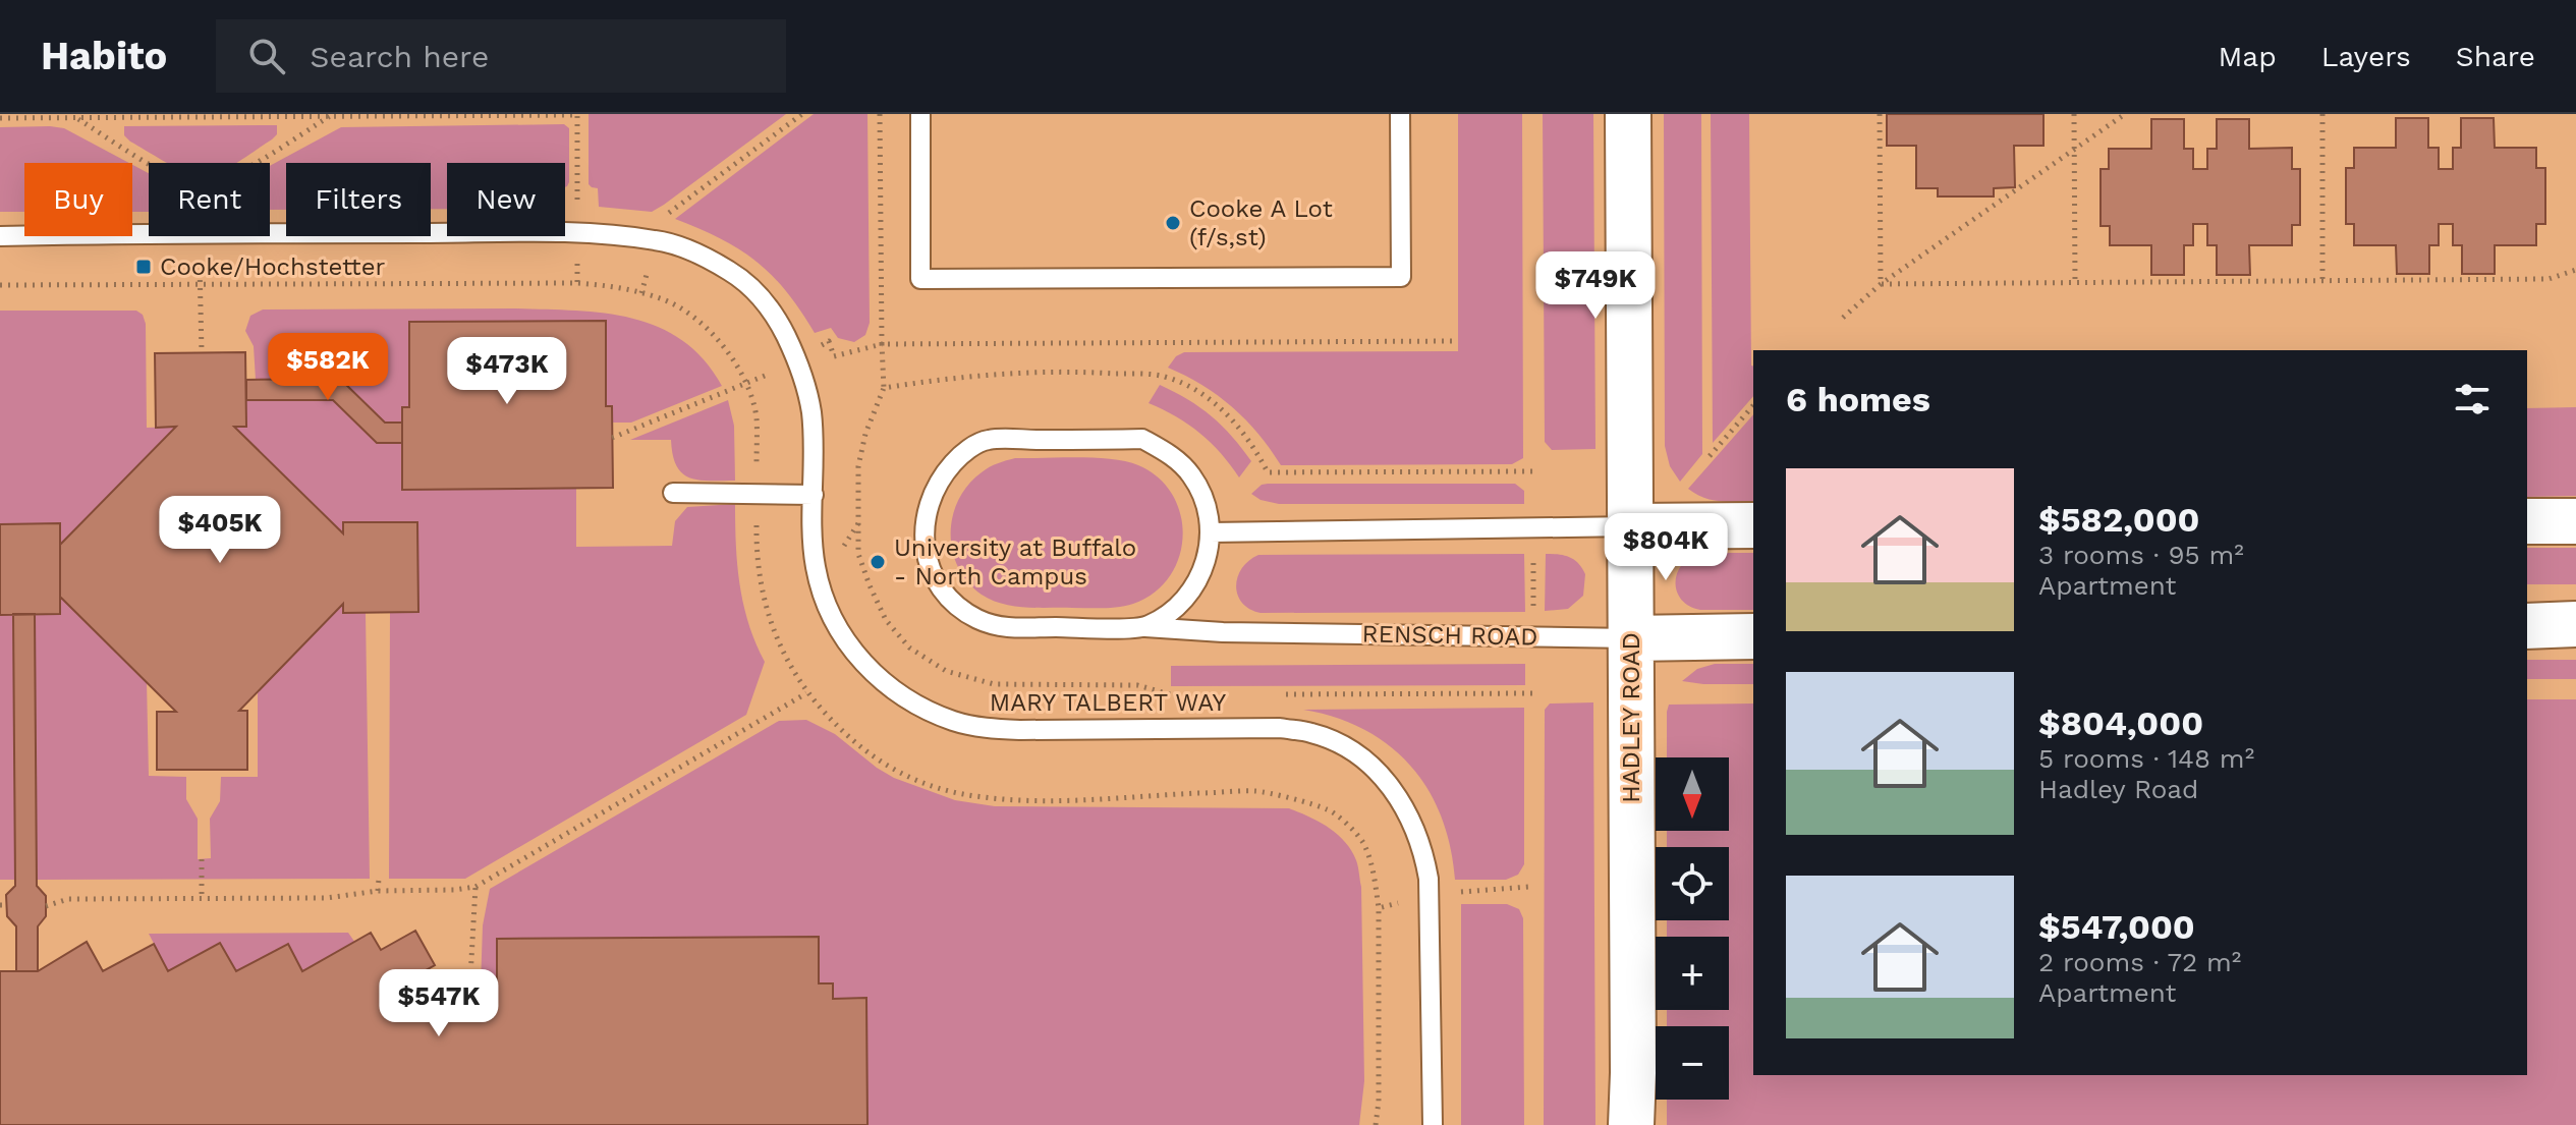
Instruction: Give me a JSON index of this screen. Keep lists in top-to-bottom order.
{
  "streets": {
    "street": ["RENSCH ROAD", "HADLEY ROAD"],
    "lane": ["MARY TALBERT WAY"]
  },
  "crossings": [
    ["RENSCH ROAD", "HADLEY ROAD"]
  ],
  "places": {
    "other": ["Cooke A Lot (f/s,st)", "University at Buffalo - North Campus"],
    "transit": ["Cooke/Hochstetter"]
  },
  "north": "bottom",
  "page": {
    "header": "Habito",
    "search": "Search here",
    "nav": ["Map", "Layers", "Share"],
    "chip": [
      "Buy",
      "Rent",
      "Filters",
      "New"
    ],
    "price": [
      "$749K",
      "$582K",
      "$473K",
      "$405K",
      "$804K",
      "$547K"
    ],
    "heading": "6 homes",
    "list": [
      {
        "name": "$582,000",
        "note": "3 rooms · 95 m² · Apartment"
      },
      {
        "name": "$804,000",
        "note": "5 rooms · 148 m² · Hadley Road"
      },
      {
        "name": "$547,000",
        "note": "2 rooms · 72 m² · Apartment"
      }
    ],
    "map_buttons": ["+", "−"]
  }
}
